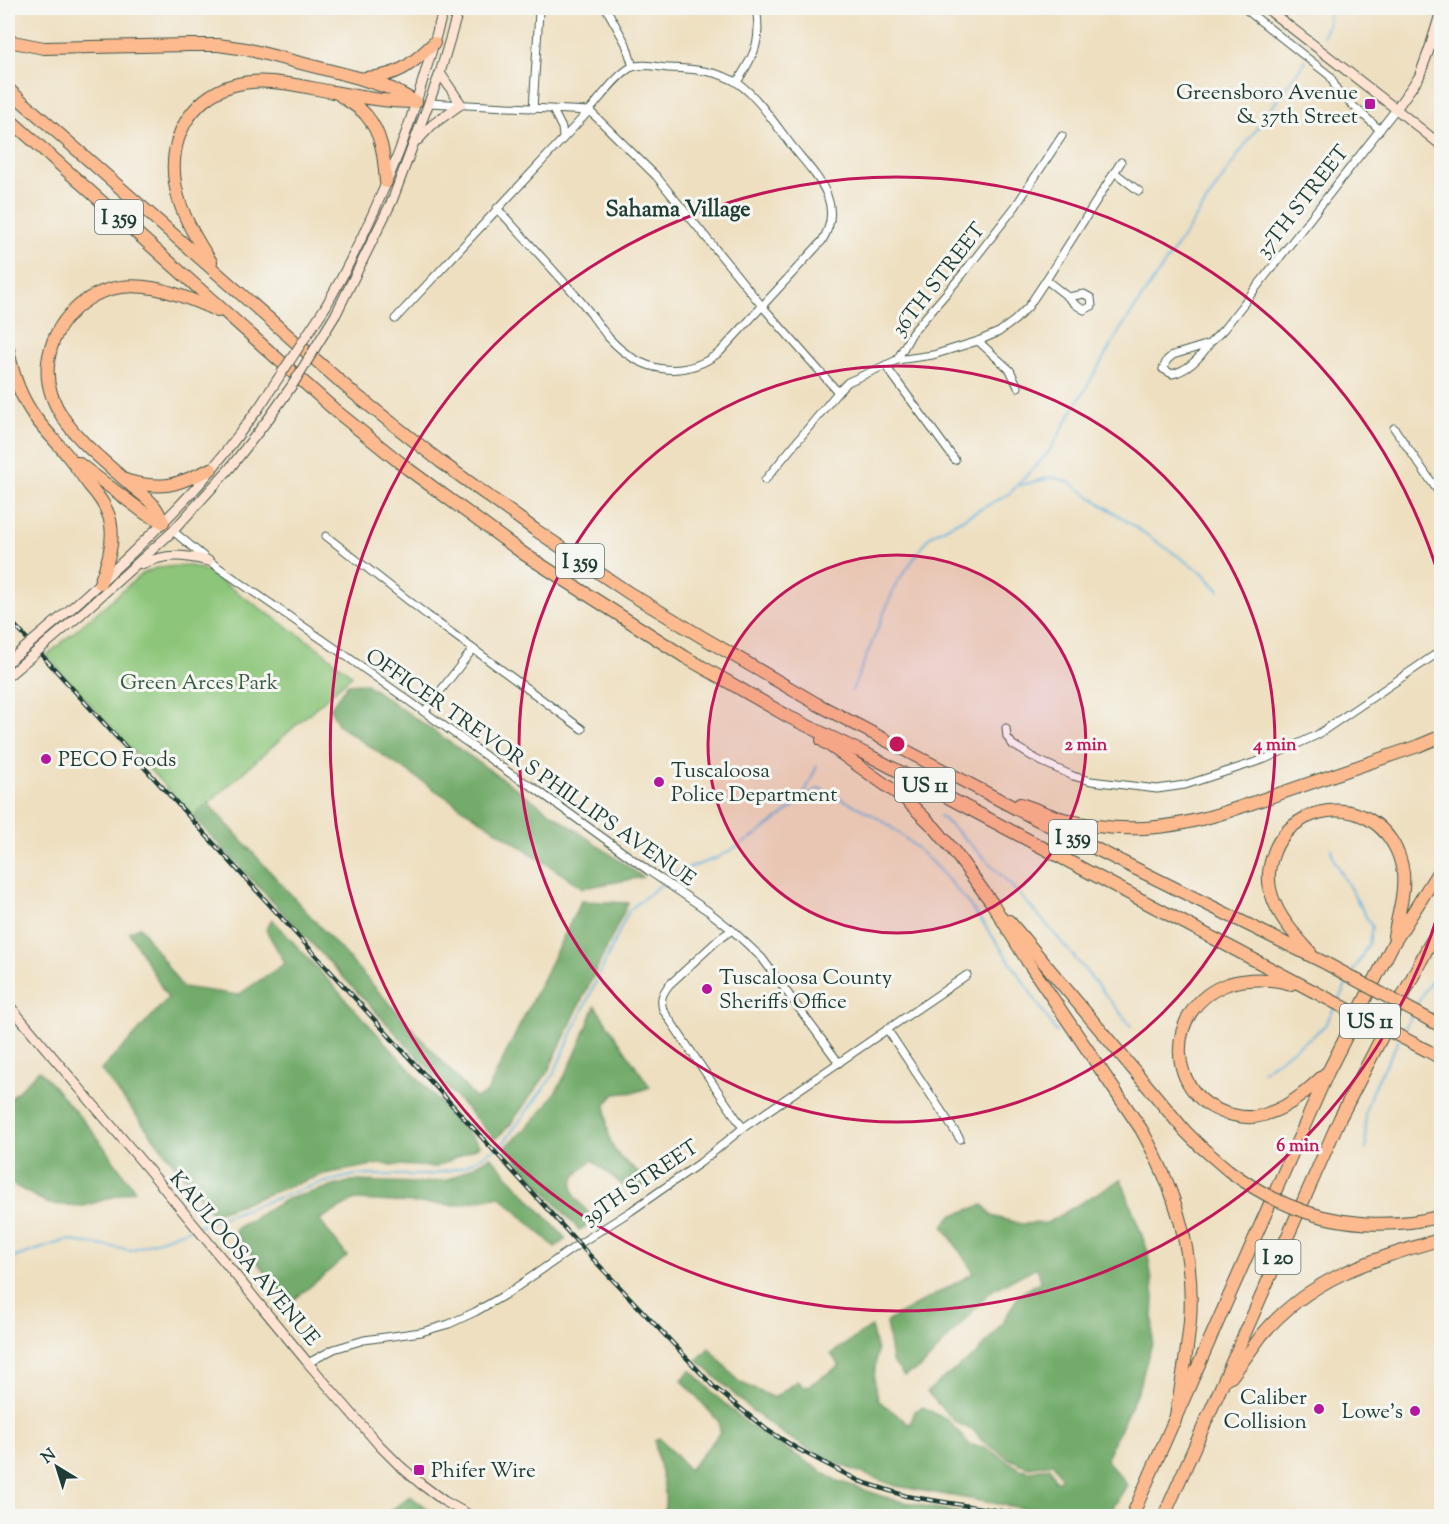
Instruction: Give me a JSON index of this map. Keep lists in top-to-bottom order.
{
  "streets": {
    "highway": ["I 359", "US 11", "I 20"],
    "main road": ["37TH STREET", "KAULOOSA AVENUE"],
    "street": ["36TH STREET", "OFFICER TREVOR S PHILLIPS AVENUE", "39TH STREET"]
  },
  "crossings": [
    ["I 359", "US 11"],
    ["OFFICER TREVOR S PHILLIPS AVENUE", "39TH STREET"],
    ["39TH STREET", "KAULOOSA AVENUE"]
  ],
  "districts": ["Sahama Village"],
  "parks": ["Green Arces Park"],
  "places": {
    "transit": ["Greensboro Avenue & 37th Street", "Phifer Wire"],
    "other": [
      "PECO Foods",
      "Tuscaloosa Police Department",
      "Tuscaloosa County Sheriffs Office",
      "Caliber Collision",
      "Lowe's"
    ]
  },
  "north": "top left",
  "rings": ["2 min", "4 min", "6 min"]
}
